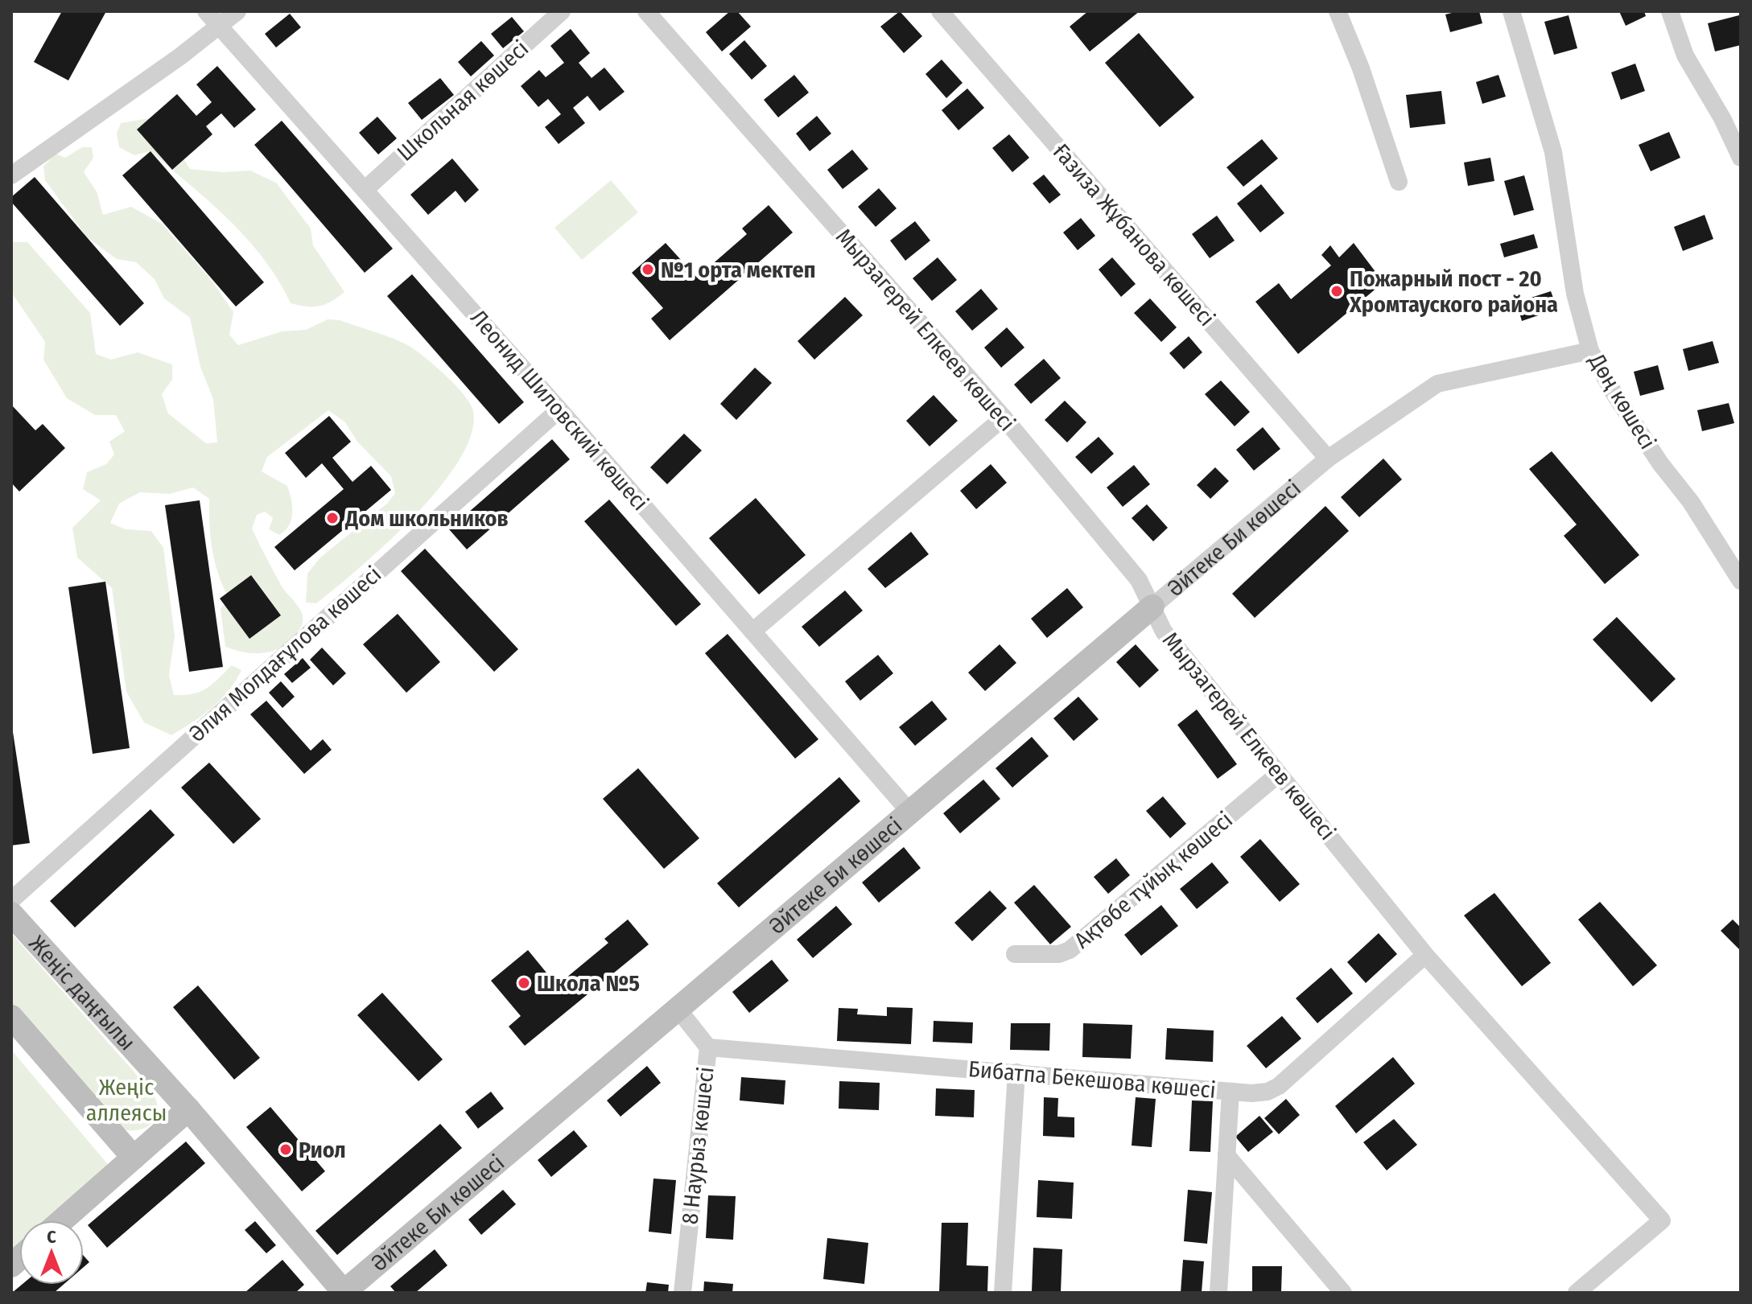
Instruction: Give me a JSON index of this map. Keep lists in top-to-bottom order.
{
  "streets": {
    "street": [
      "Школьная көшесі",
      "Ғазиза Жұбанова көшесі",
      "Мырзагерей Елкеев көшесі",
      "Дөң көшесі",
      "Леонид Шиловский көшесі",
      "Әйтеке Би көшесі",
      "Әлия Молдағұлова көшесі",
      "Ақтөбе тұйық көшесі",
      "Жеңіс даңғылы",
      "Бибатпа Бекешова көшесі",
      "8 Наурыз көшесі"
    ]
  },
  "crossings": [
    ["Школьная көшесі", "Леонид Шиловский көшесі"],
    ["Ғазиза Жұбанова көшесі", "Әйтеке Би көшесі"],
    ["Мырзагерей Елкеев көшесі", "Әйтеке Би көшесі"],
    ["Мырзагерей Елкеев көшесі", "Ақтөбе тұйық көшесі"],
    ["Мырзагерей Елкеев көшесі", "Бибатпа Бекешова көшесі"],
    ["Дөң көшесі", "Әйтеке Би көшесі"],
    ["Леонид Шиловский көшесі", "Әйтеке Би көшесі"],
    ["Леонид Шиловский көшесі", "Әлия Молдағұлова көшесі"],
    ["Әйтеке Би көшесі", "Жеңіс даңғылы"],
    ["Әйтеке Би көшесі", "8 Наурыз көшесі"],
    ["Бибатпа Бекешова көшесі", "8 Наурыз көшесі"]
  ],
  "parks": ["Жеңіс аллеясы"],
  "places": [
    "№1 орта мектеп",
    "Пожарный пост - 20 Хромтауского района",
    "Дом школьников",
    "Школа №5",
    "Риол"
  ],
  "north": "top"
}
